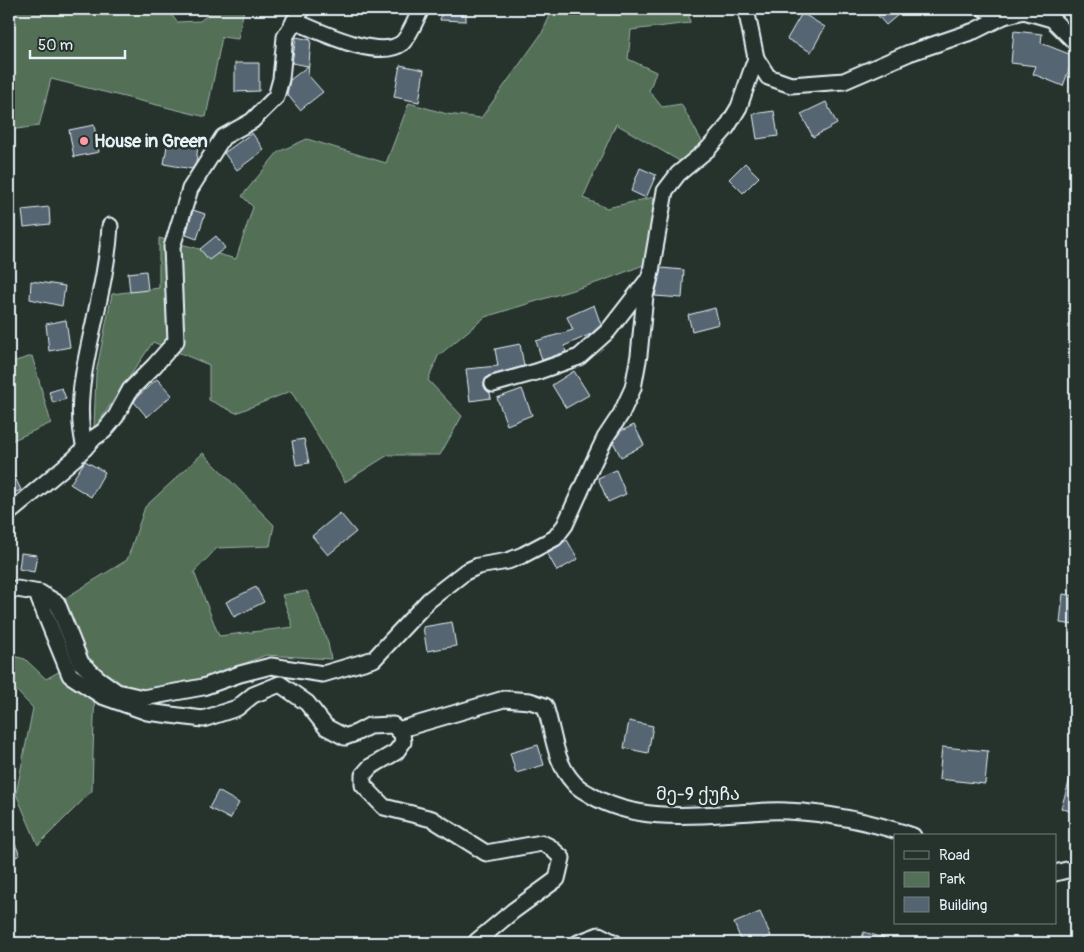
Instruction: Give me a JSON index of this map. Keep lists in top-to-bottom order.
{
  "streets": {
    "street": ["მე-9 ქუჩა"]
  },
  "places": ["House in Green"],
  "legend": ["Road", "Park", "Building"],
  "scale_bar": "50 m"
}
